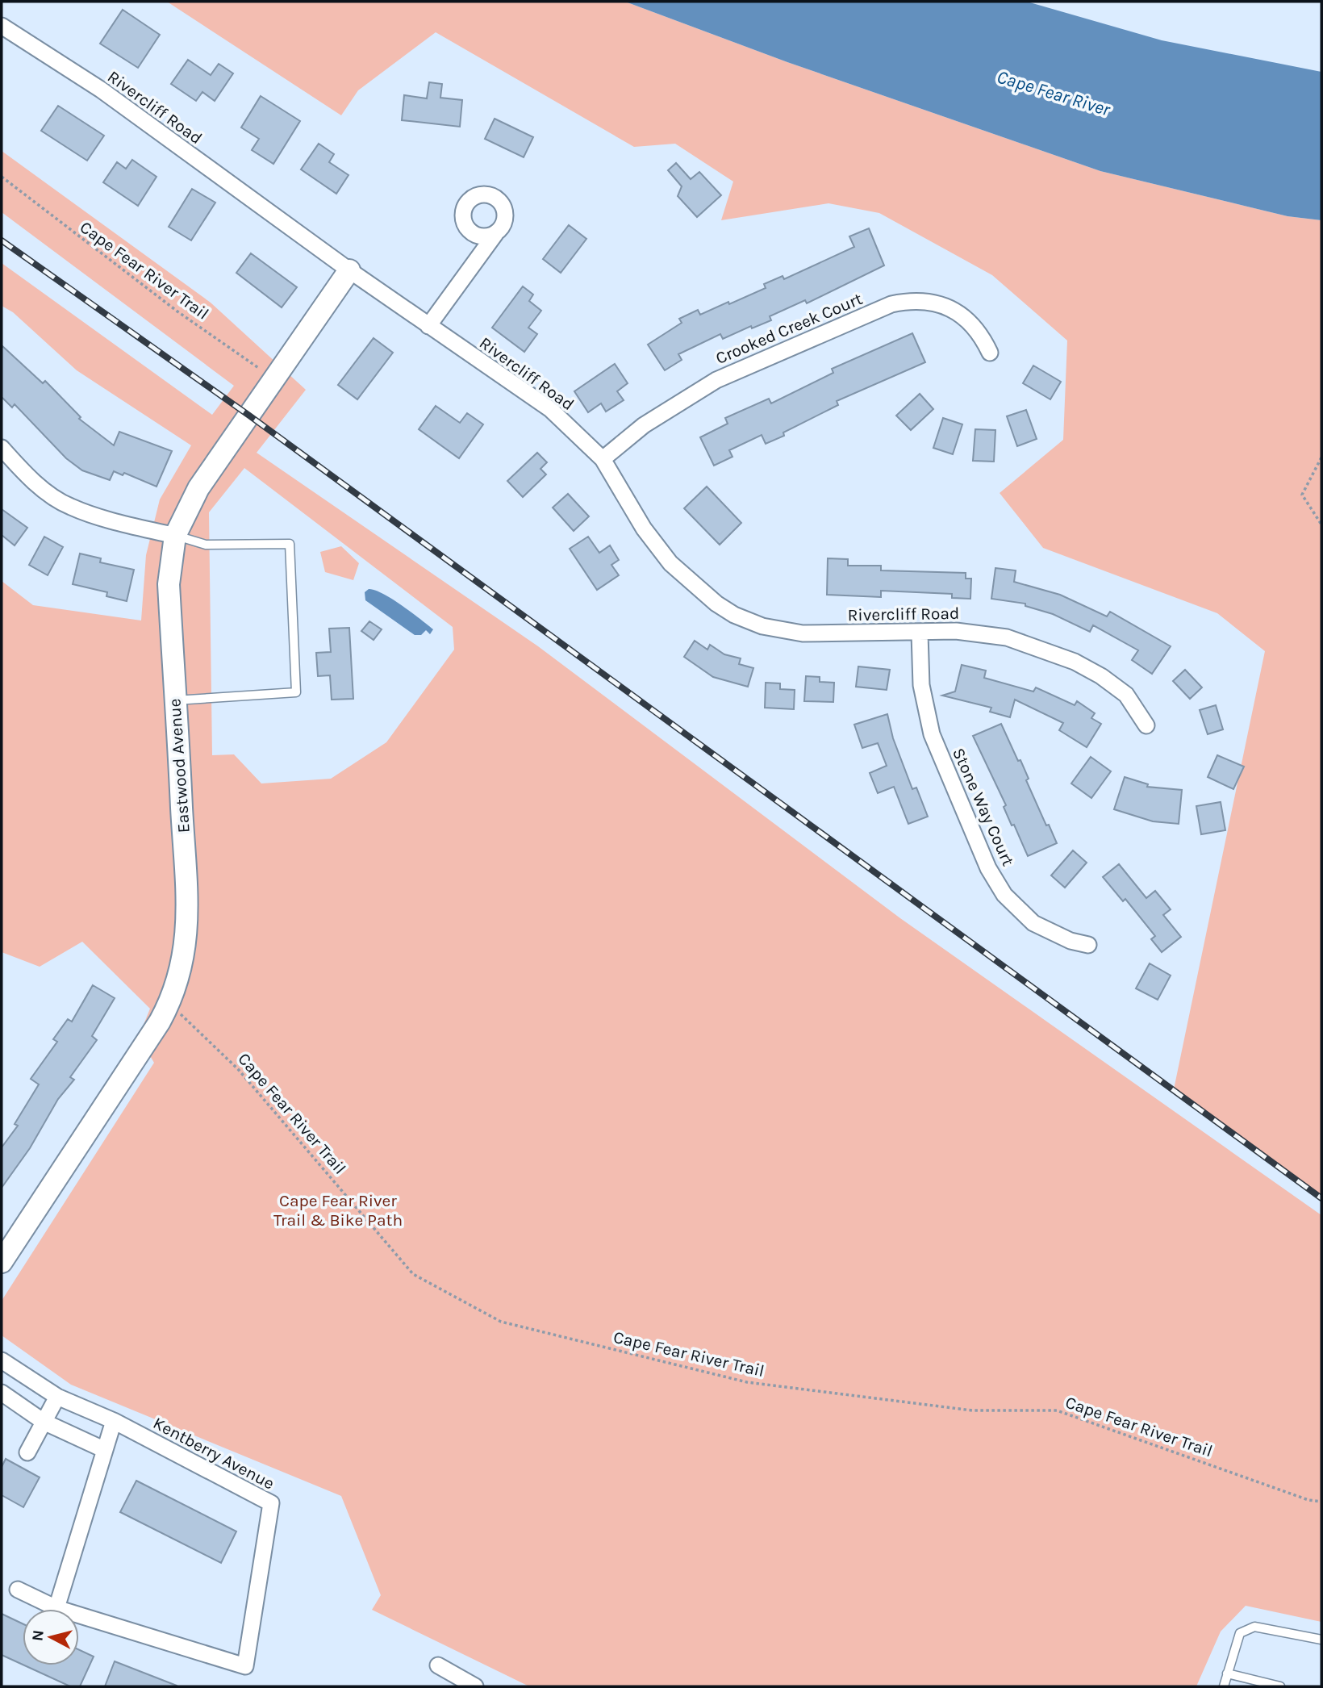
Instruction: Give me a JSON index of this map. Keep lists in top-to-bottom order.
{
  "streets": {
    "street": [
      "Rivercliff Road",
      "Crooked Creek Court",
      "Eastwood Avenue",
      "Stone Way Court",
      "Kentberry Avenue"
    ],
    "path": ["Cape Fear River Trail"]
  },
  "crossings": [
    ["Rivercliff Road", "Crooked Creek Court"],
    ["Rivercliff Road", "Eastwood Avenue"],
    ["Rivercliff Road", "Stone Way Court"],
    ["Cape Fear River Trail", "Eastwood Avenue"]
  ],
  "water": ["Cape Fear River"],
  "parks": ["Cape Fear River Trail & Bike Path"],
  "north": "left"
}
